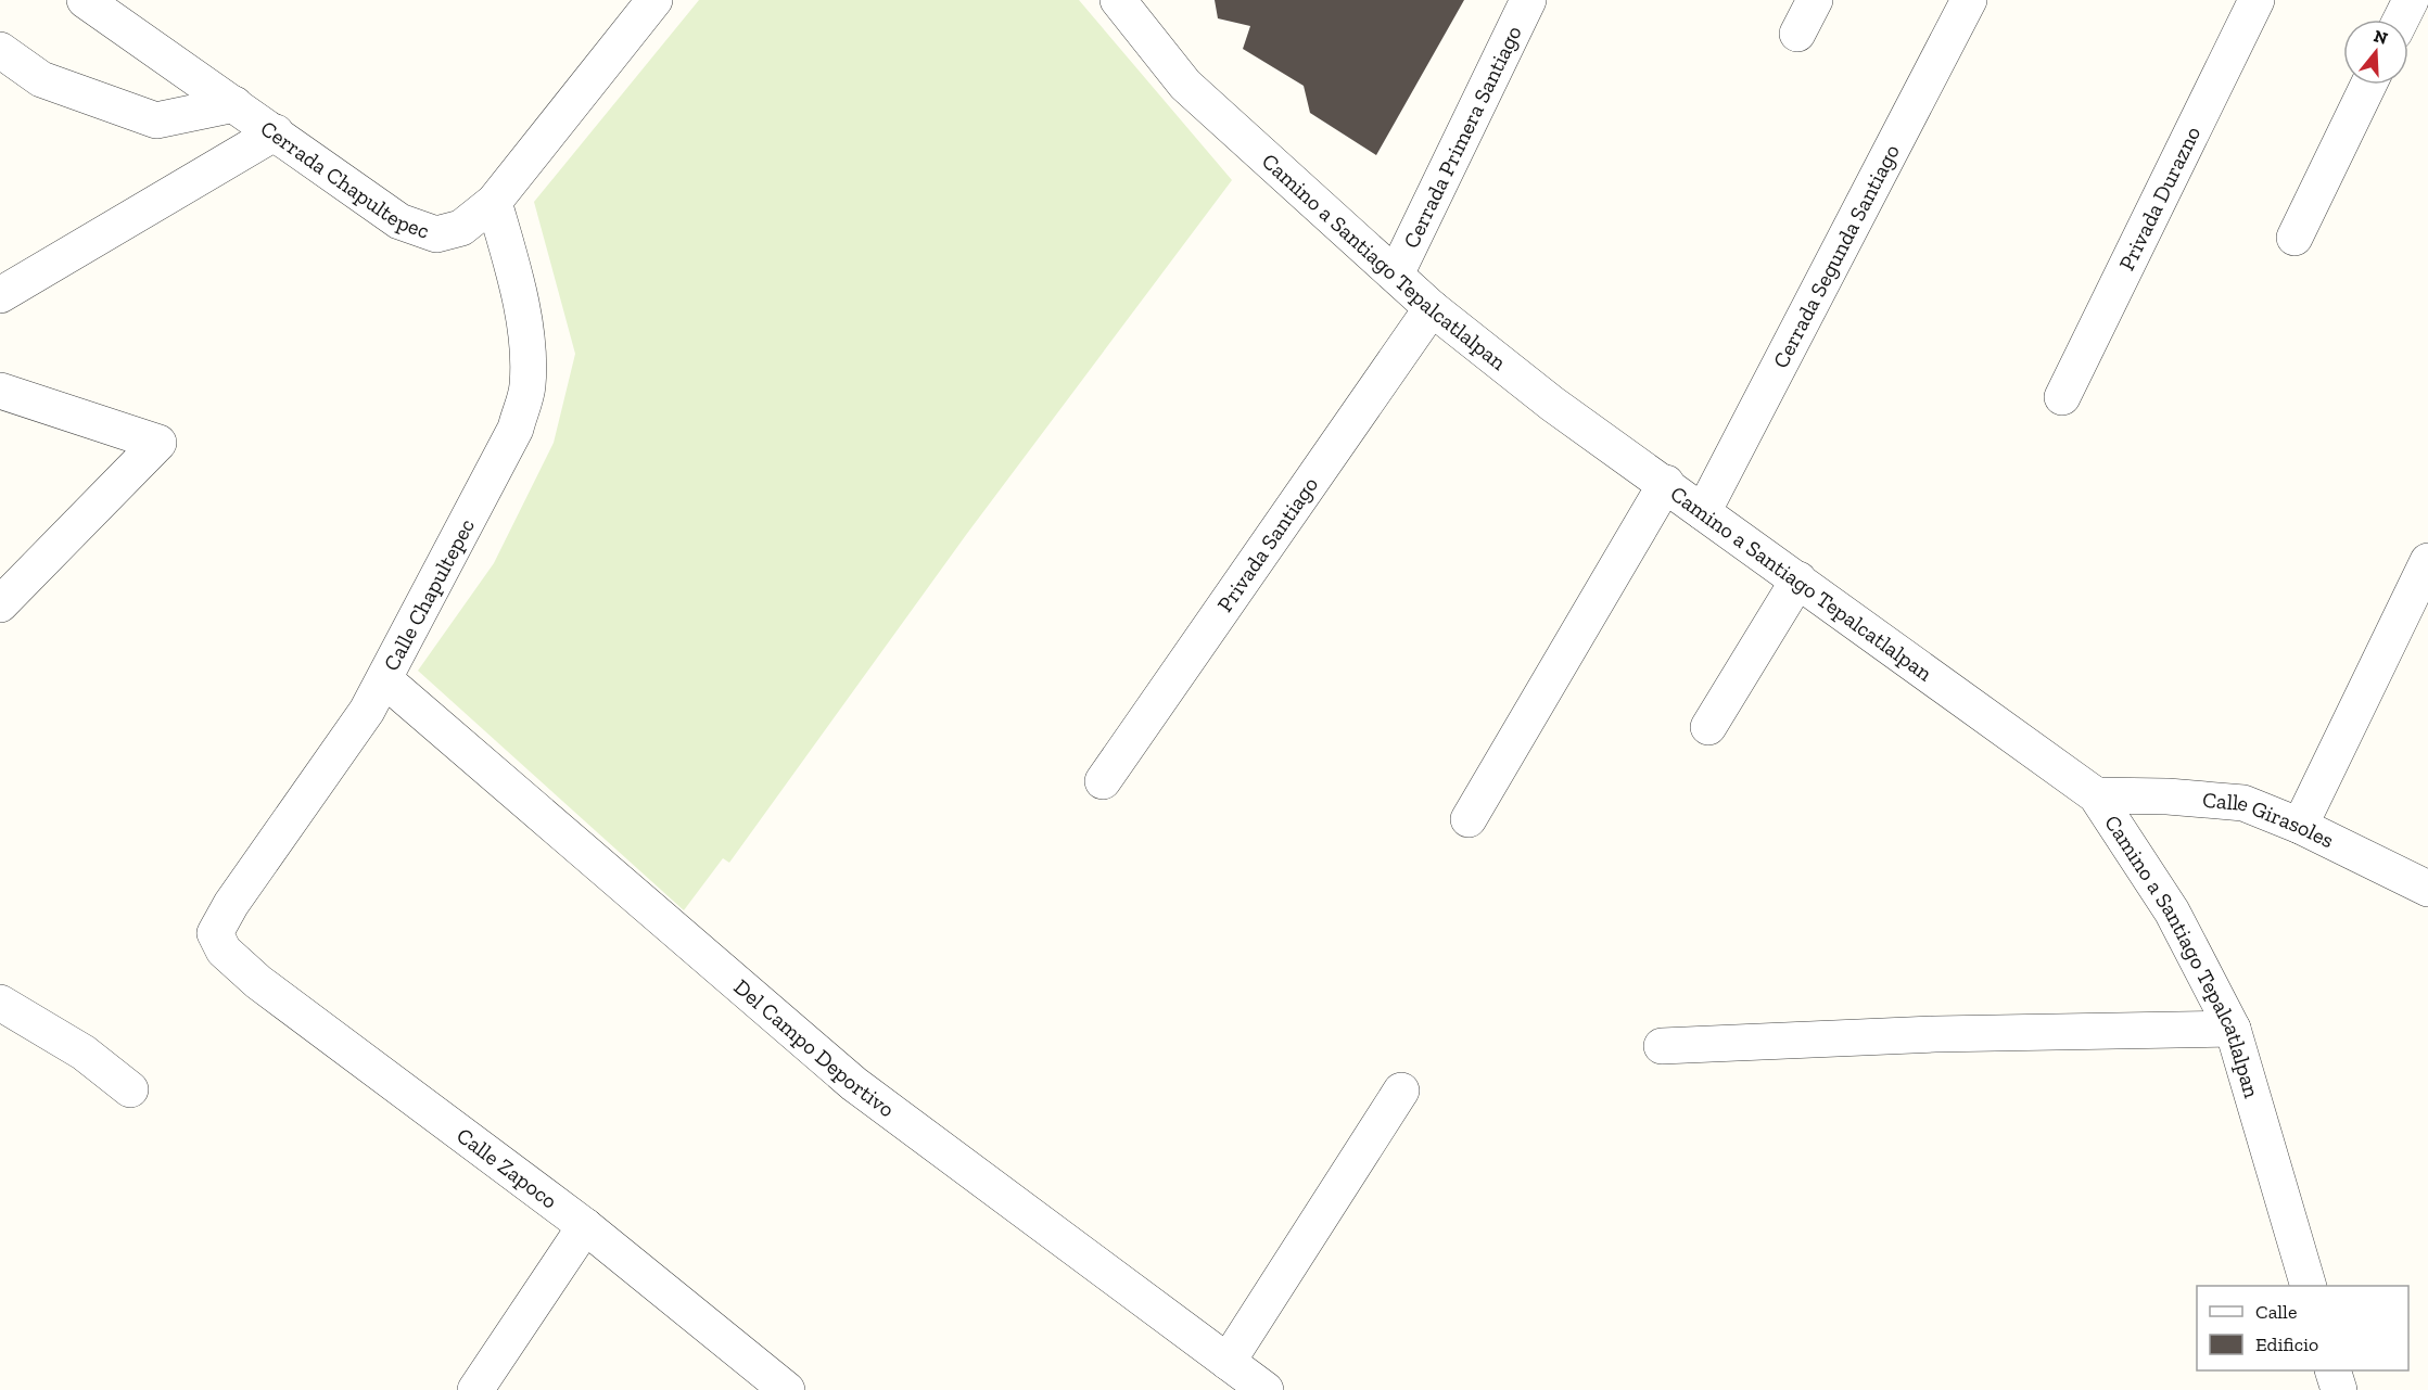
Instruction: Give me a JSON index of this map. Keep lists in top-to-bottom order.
{
  "streets": {
    "street": [
      "Cerrada Primera Santiago",
      "Cerrada Chapultepec",
      "Privada Durazno",
      "Cerrada Segunda Santiago",
      "Camino a Santiago Tepalcatlalpan",
      "Privada Santiago",
      "Calle Chapultepec",
      "Calle Girasoles",
      "Del Campo Deportivo",
      "Calle Zapoco"
    ]
  },
  "crossings": [
    ["Cerrada Primera Santiago", "Camino a Santiago Tepalcatlalpan"],
    ["Cerrada Chapultepec", "Calle Chapultepec"],
    ["Cerrada Segunda Santiago", "Camino a Santiago Tepalcatlalpan"],
    ["Camino a Santiago Tepalcatlalpan", "Privada Santiago"],
    ["Camino a Santiago Tepalcatlalpan", "Calle Girasoles"],
    ["Calle Chapultepec", "Del Campo Deportivo"],
    ["Calle Chapultepec", "Calle Zapoco"]
  ],
  "legend": ["Calle", "Edificio"],
  "north": "top"
}
